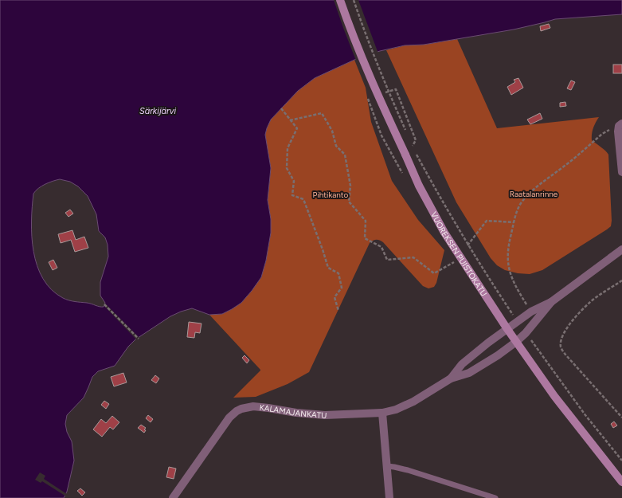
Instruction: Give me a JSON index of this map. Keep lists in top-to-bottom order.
{
  "streets": {
    "main road": ["VUOREKSEN PUISTOKATU"],
    "street": ["KALAMAJANKATU"]
  },
  "crossings": [
    ["VUOREKSEN PUISTOKATU", "KALAMAJANKATU"]
  ],
  "water": ["Särkijärvi"],
  "parks": ["Raatalanrinne", "Pihtikanto"]
}
